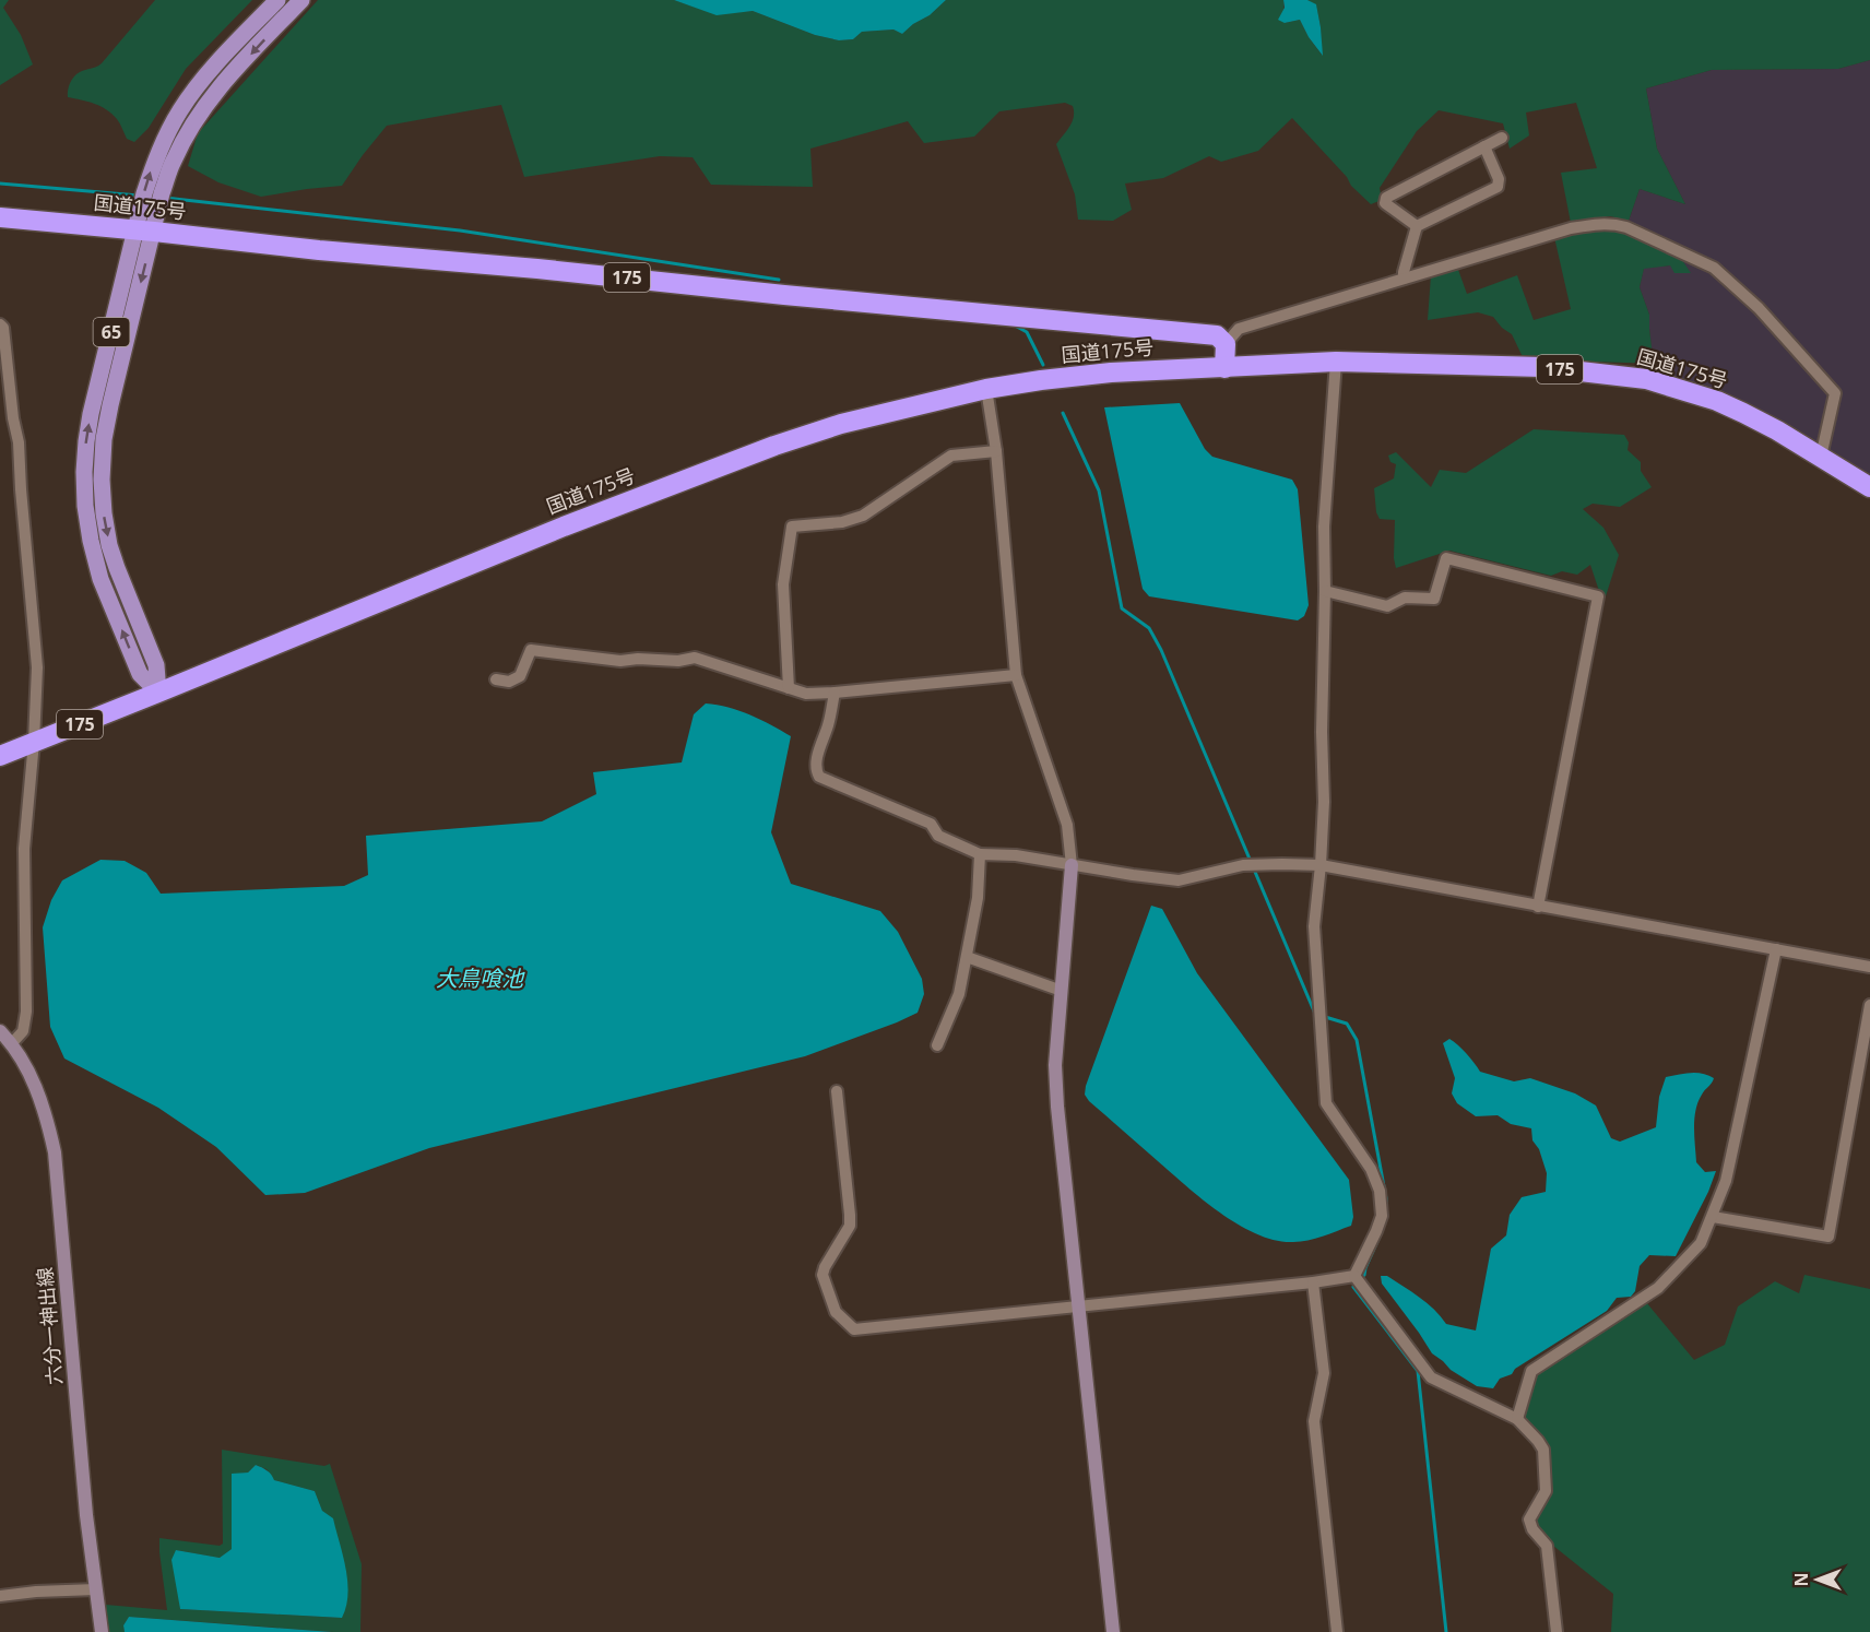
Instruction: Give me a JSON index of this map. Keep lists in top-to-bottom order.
{
  "streets": {
    "highway": ["国道175号", "175"],
    "main road": ["65"],
    "street": ["六分一神出線"]
  },
  "crossings": [
    ["国道175号", "65"]
  ],
  "water": ["大鳥喰池"],
  "north": "left"
}
